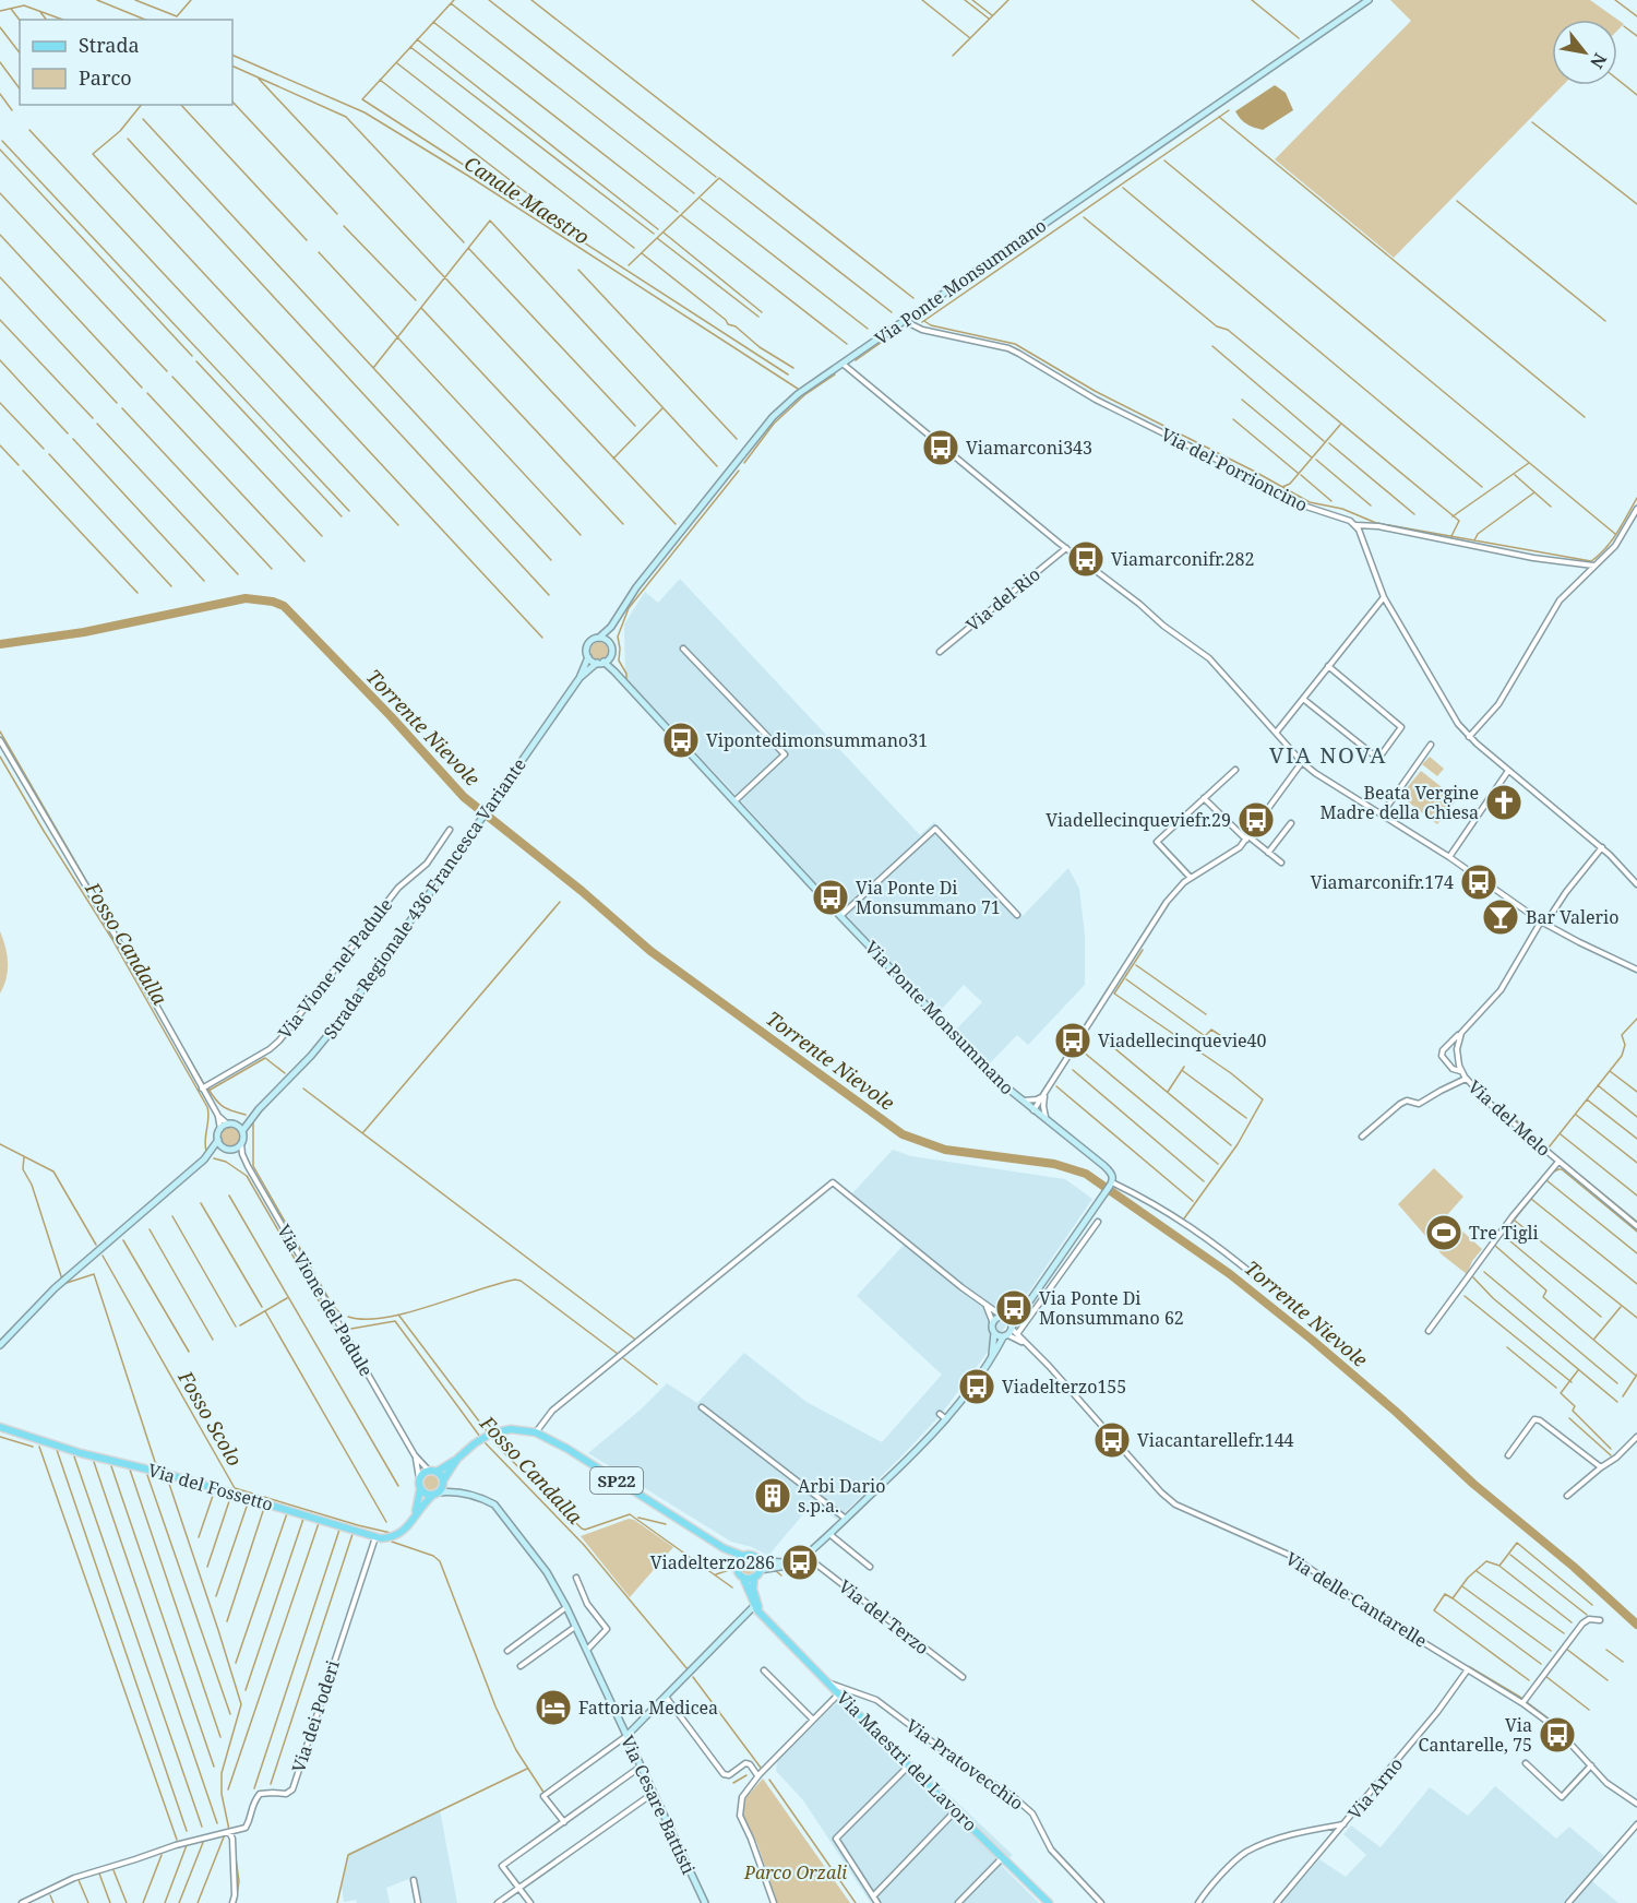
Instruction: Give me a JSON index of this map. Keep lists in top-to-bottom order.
{
  "streets": {
    "main road": [
      "Via Ponte Monsummano",
      "Strada Regionale 436 Francesca Variante",
      "SP22",
      "Via del Fossetto",
      "Via Maestri del Lavoro",
      "Via Cesare Battisti"
    ],
    "street": [
      "Via del Porrioncino",
      "Via del Rio",
      "Via Vione nel Padule",
      "Via del Melo",
      "Via Vione del Padule",
      "Via delle Cantarelle",
      "Via del Terzo",
      "Via dei Poderi",
      "Via Pratovecchio",
      "Via Arno"
    ]
  },
  "crossings": [
    ["Via Ponte Monsummano", "Via del Porrioncino"],
    ["SP22", "Via Maestri del Lavoro"],
    ["Via del Fossetto", "Via dei Poderi"],
    ["Via delle Cantarelle", "Via Arno"],
    ["Via Maestri del Lavoro", "Via Pratovecchio"]
  ],
  "districts": ["VIA NOVA"],
  "water": [
    "Canale Maestro",
    "Torrente Nievole",
    "Fosso Candalla",
    "Fosso Scolo"
  ],
  "parks": ["Parco Orzali"],
  "places": {
    "bus stop": [
      "Viamarconi343",
      "Viamarconifr.282",
      "Vipontedimonsummano31",
      "Viadellecinqueviefr.29",
      "Viamarconifr.174",
      "Via Ponte Di Monsummano 71",
      "Viadellecinquevie40",
      "Via Ponte Di Monsummano 62",
      "Viadelterzo155",
      "Viacantarellefr.144",
      "Viadelterzo286",
      "Via Cantarelle, 75"
    ],
    "church": ["Beata Vergine Madre della Chiesa"],
    "bar": ["Bar Valerio"],
    "sports": ["Tre Tigli"],
    "building": ["Arbi Dario s.p.a."],
    "hotel": ["Fattoria Medicea"]
  },
  "legend": ["Strada", "Parco"],
  "north": "bottom right"
}
